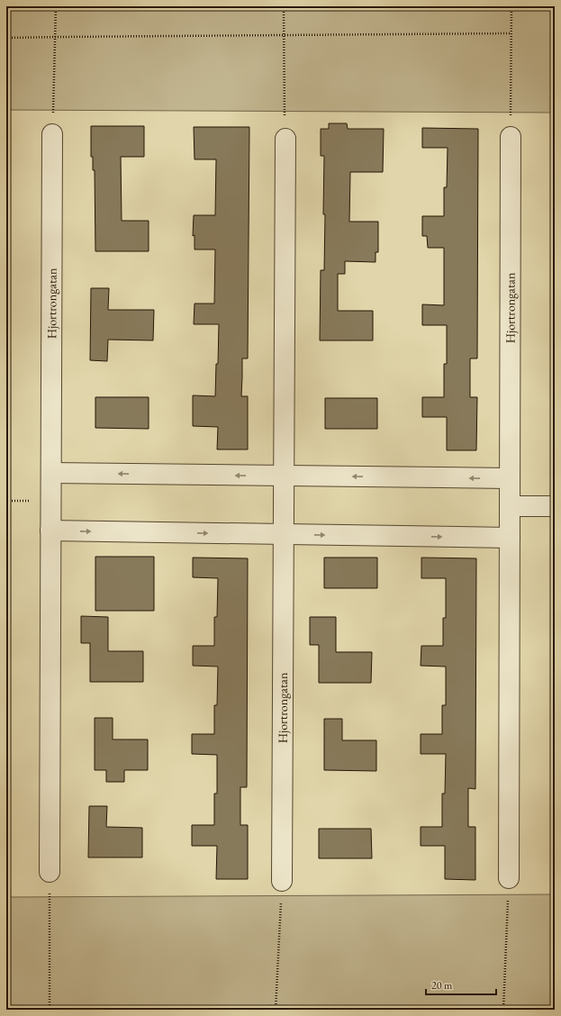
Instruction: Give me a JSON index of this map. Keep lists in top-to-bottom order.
{
  "streets": {
    "street": ["Hjortrongatan"]
  },
  "scale_bar": "20 m"
}
